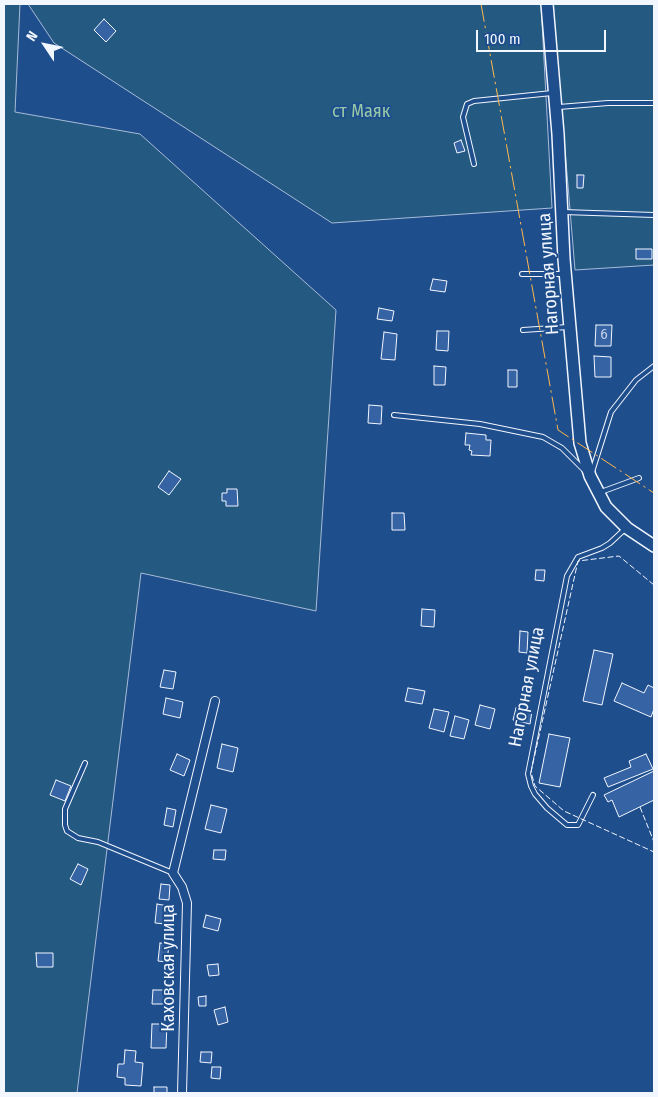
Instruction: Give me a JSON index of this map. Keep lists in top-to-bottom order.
{
  "streets": {
    "main road": ["Нагорная улица"],
    "street": ["Каховская улица"]
  },
  "parks": ["ст Маяк"],
  "house_numbers": ["6"],
  "scale_bar": "100 m",
  "north": "top left"
}
